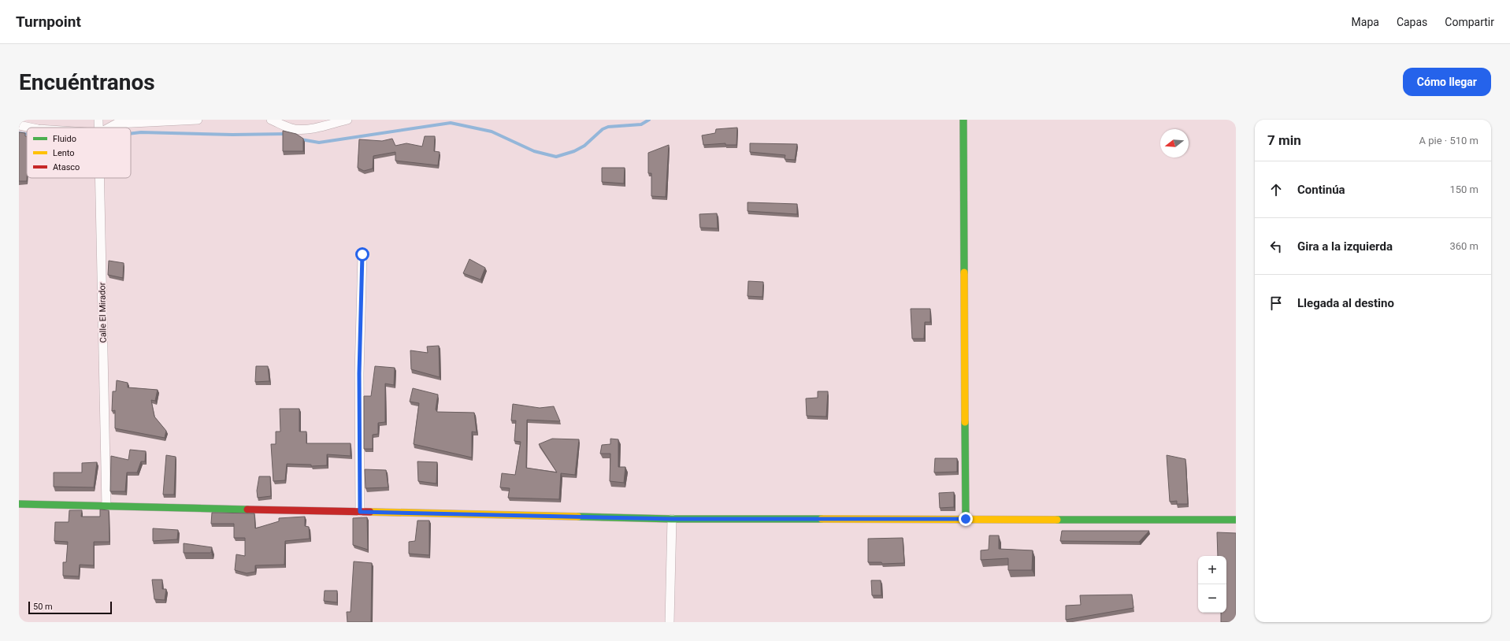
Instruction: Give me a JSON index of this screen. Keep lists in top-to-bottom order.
{
  "streets": {
    "street": ["Calle El Mirador"]
  },
  "legend": ["Fluido", "Lento", "Atasco"],
  "scale_bar": "50 m",
  "north": "left",
  "page": {
    "header": "Turnpoint",
    "nav": ["Mapa", "Capas", "Compartir"],
    "buttons": "Cómo llegar",
    "title": "Encuéntranos",
    "heading": ["7 min", "A pie · 510 m"],
    "list": [
      ["Continúa", "150 m"],
      ["Gira a la izquierda", "360 m"],
      "Llegada al destino"
    ],
    "map_buttons": ["+", "−"],
    "scale": "50 m"
  }
}
